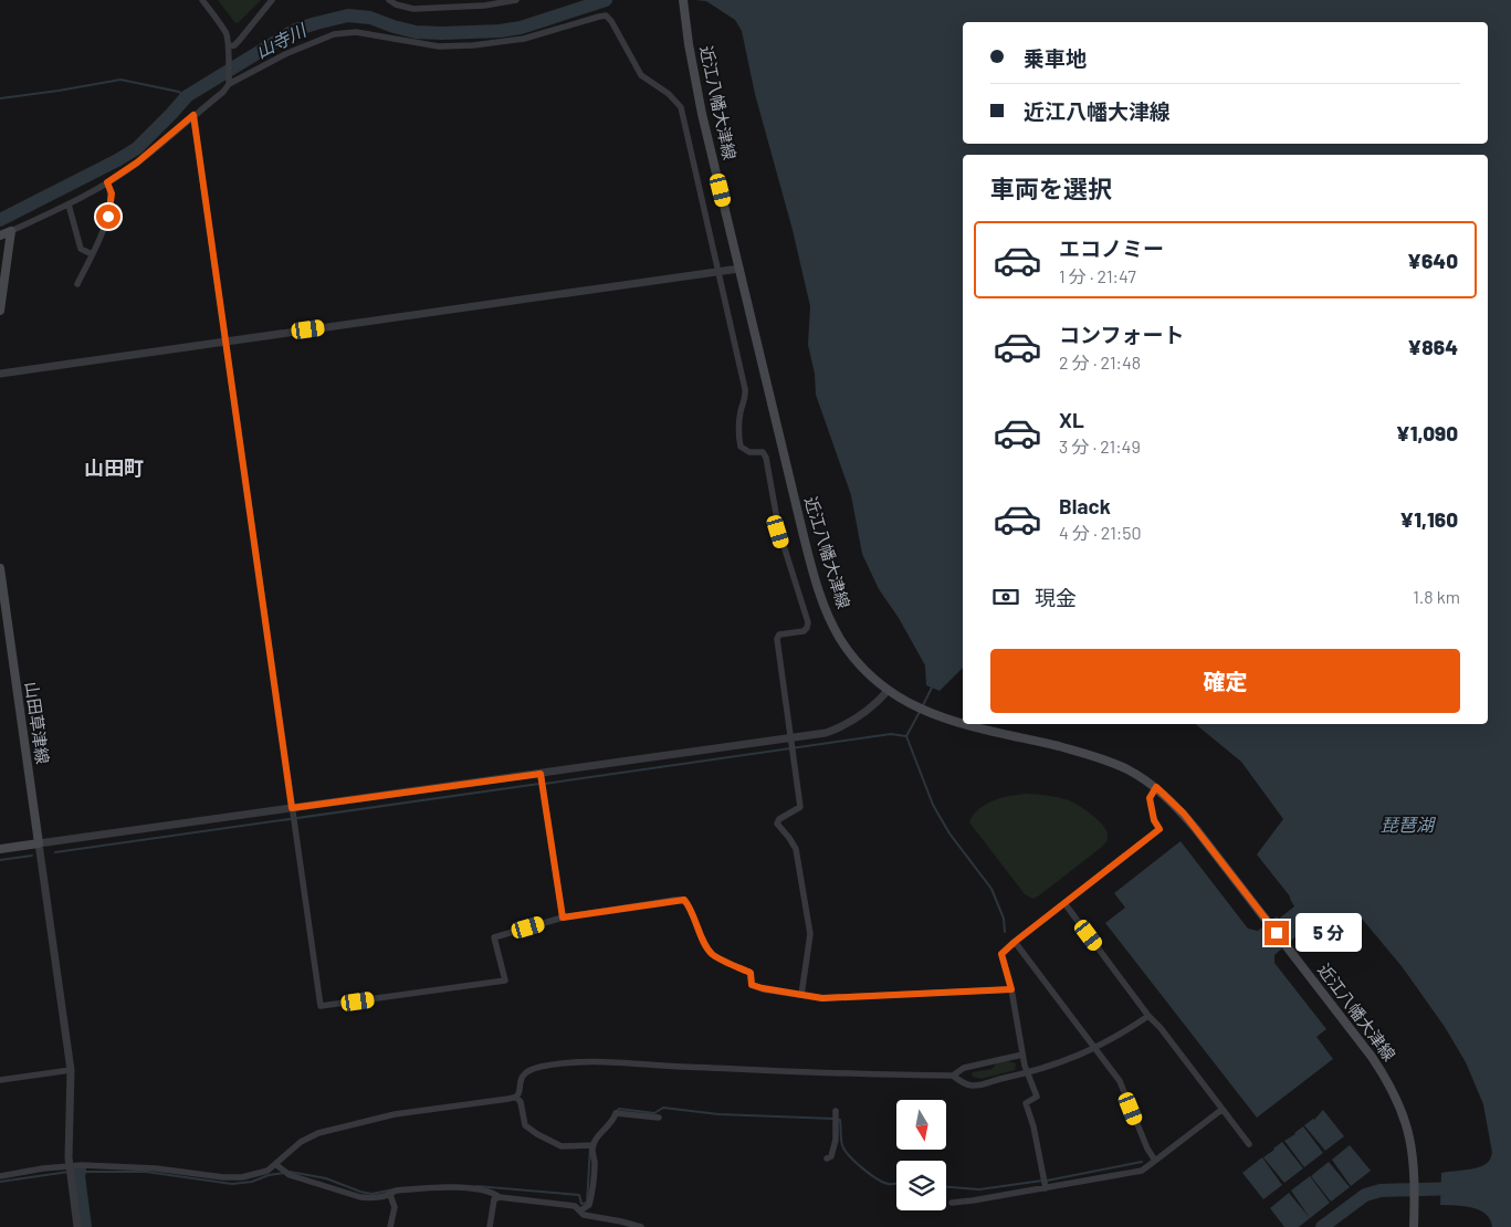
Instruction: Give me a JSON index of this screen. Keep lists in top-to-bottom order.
{
  "streets": {
    "main road": ["近江八幡大津線", "山田草津線"]
  },
  "districts": ["山田町"],
  "water": ["山寺川", "琵琶湖"],
  "north": "bottom",
  "page": {
    "banner": ["乗車地", "近江八幡大津線"],
    "heading": "車両を選択",
    "list": [
      {
        "name": "エコノミー",
        "note": "1 分 · 21:47",
        "value": "¥640"
      },
      {
        "name": "コンフォート",
        "note": "2 分 · 21:48",
        "value": "¥864"
      },
      {
        "name": "XL",
        "note": "3 分 · 21:49",
        "value": "¥1,090"
      },
      {
        "name": "Black",
        "note": "4 分 · 21:50",
        "value": "¥1,160"
      }
    ],
    "pay": ["現金", "1.8 km"],
    "buttons": "確定",
    "bubble": "5 分"
  }
}
